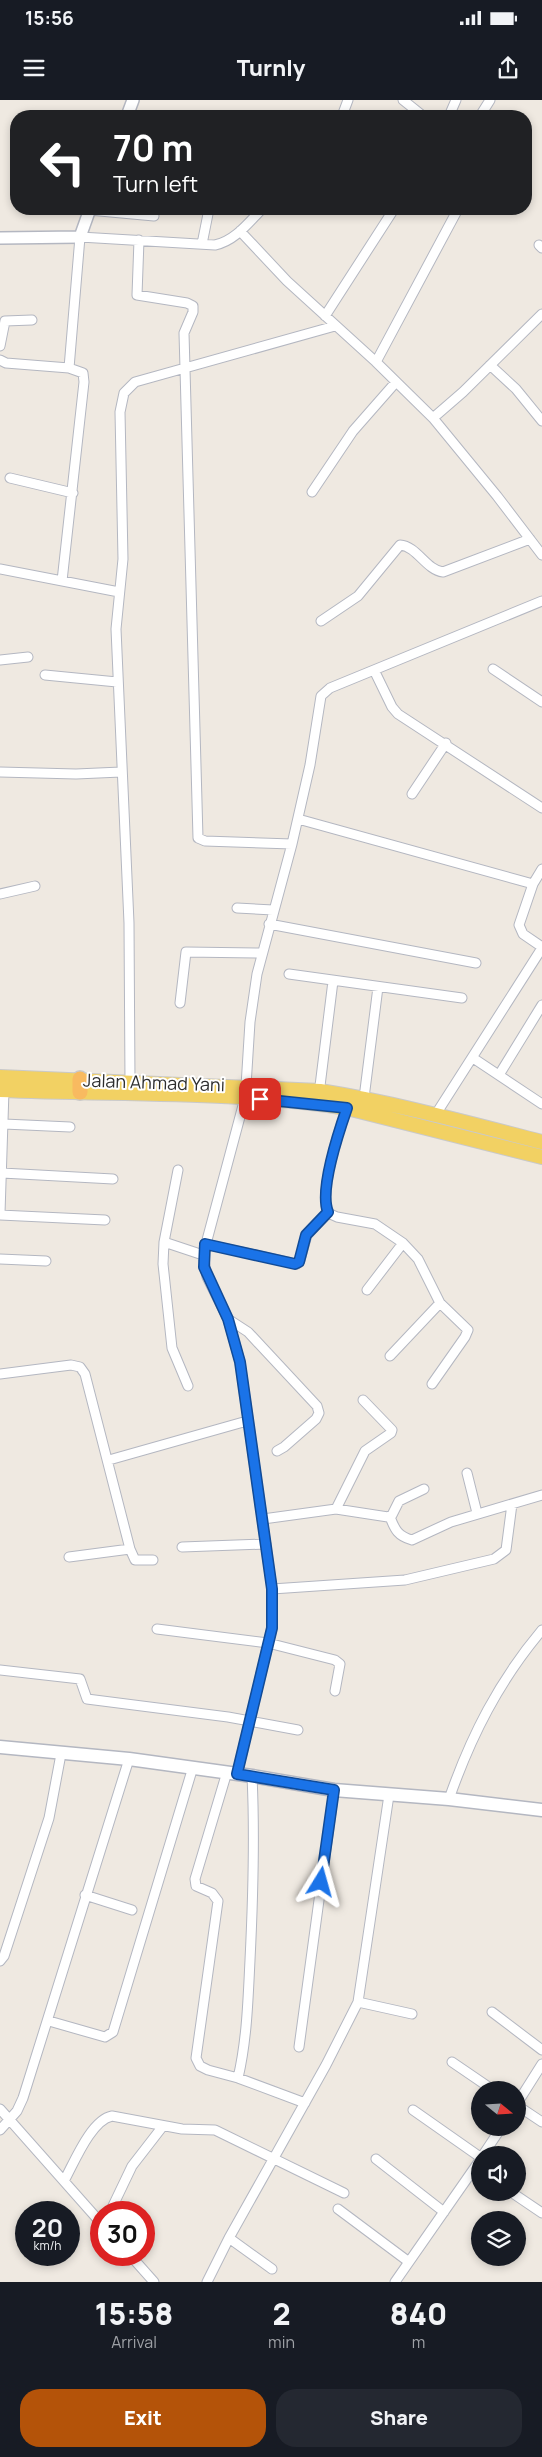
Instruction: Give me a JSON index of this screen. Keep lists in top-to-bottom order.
{
  "streets": {
    "main road": ["Jalan Ahmad Yani"]
  },
  "north": "right",
  "page": {
    "status": "15:56",
    "header": "Turnly",
    "turn": ["70 m", "Turn left"],
    "speed": "20 km/h",
    "limit": "30",
    "eta": [
      "15:58",
      "Arrival",
      "2",
      "min",
      "840",
      "m"
    ],
    "buttons": ["Exit", "Share"]
  }
}
